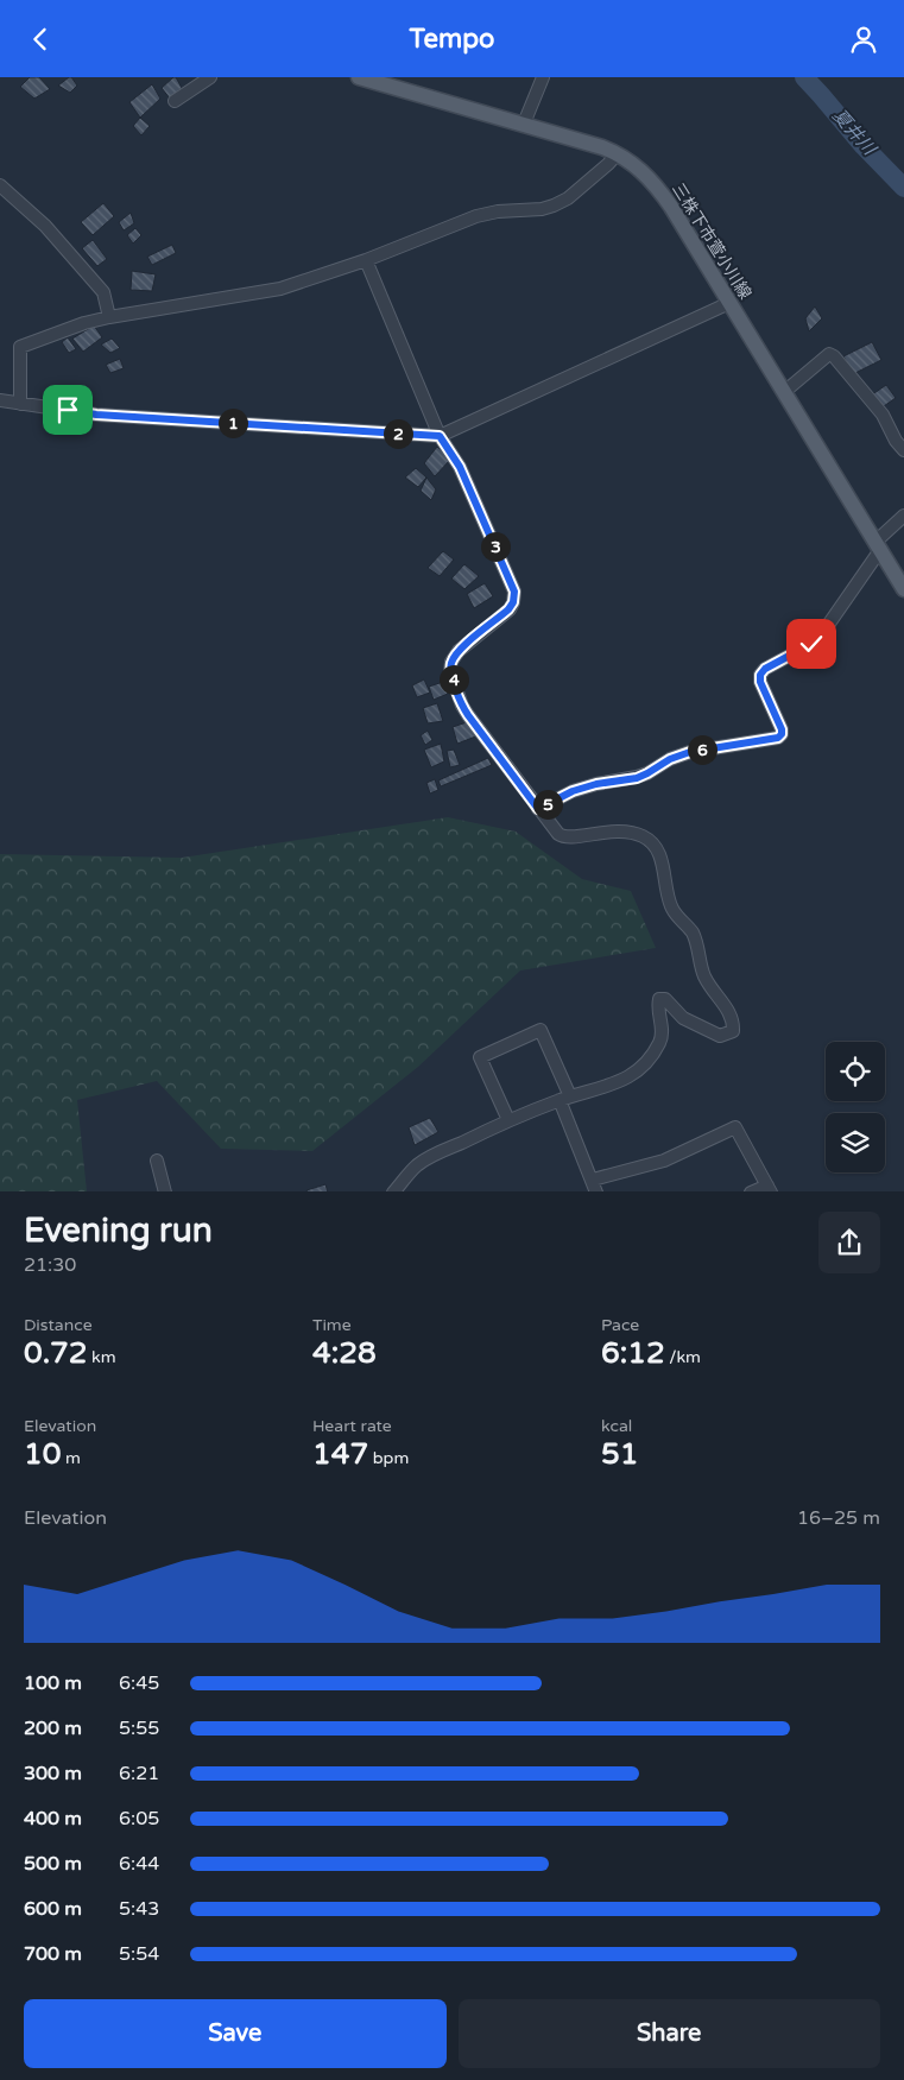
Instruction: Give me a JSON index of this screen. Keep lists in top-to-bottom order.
{
  "streets": {
    "main road": ["三株下市萱小川線"]
  },
  "water": ["夏井川"],
  "page": {
    "header": "Tempo",
    "pins": [
      "1",
      "2",
      "3",
      "4",
      "6",
      "5"
    ],
    "heading": ["Evening run", "21:30"],
    "stats": [
      ["Distance", "0.72 km"],
      ["Time", "4:28"],
      ["Pace", "6:12 /km"],
      ["Elevation", "10 m"],
      ["Heart rate", "147 bpm"],
      ["kcal", "51"]
    ],
    "chart": ["Elevation", "16–25 m"],
    "list": [
      {
        "name": "100 m",
        "note": "6:45"
      },
      {
        "name": "200 m",
        "note": "5:55"
      },
      {
        "name": "300 m",
        "note": "6:21"
      },
      {
        "name": "400 m",
        "note": "6:05"
      },
      {
        "name": "500 m",
        "note": "6:44"
      },
      {
        "name": "600 m",
        "note": "5:43"
      },
      {
        "name": "700 m",
        "note": "5:54"
      }
    ],
    "buttons": ["Save", "Share"]
  }
}
